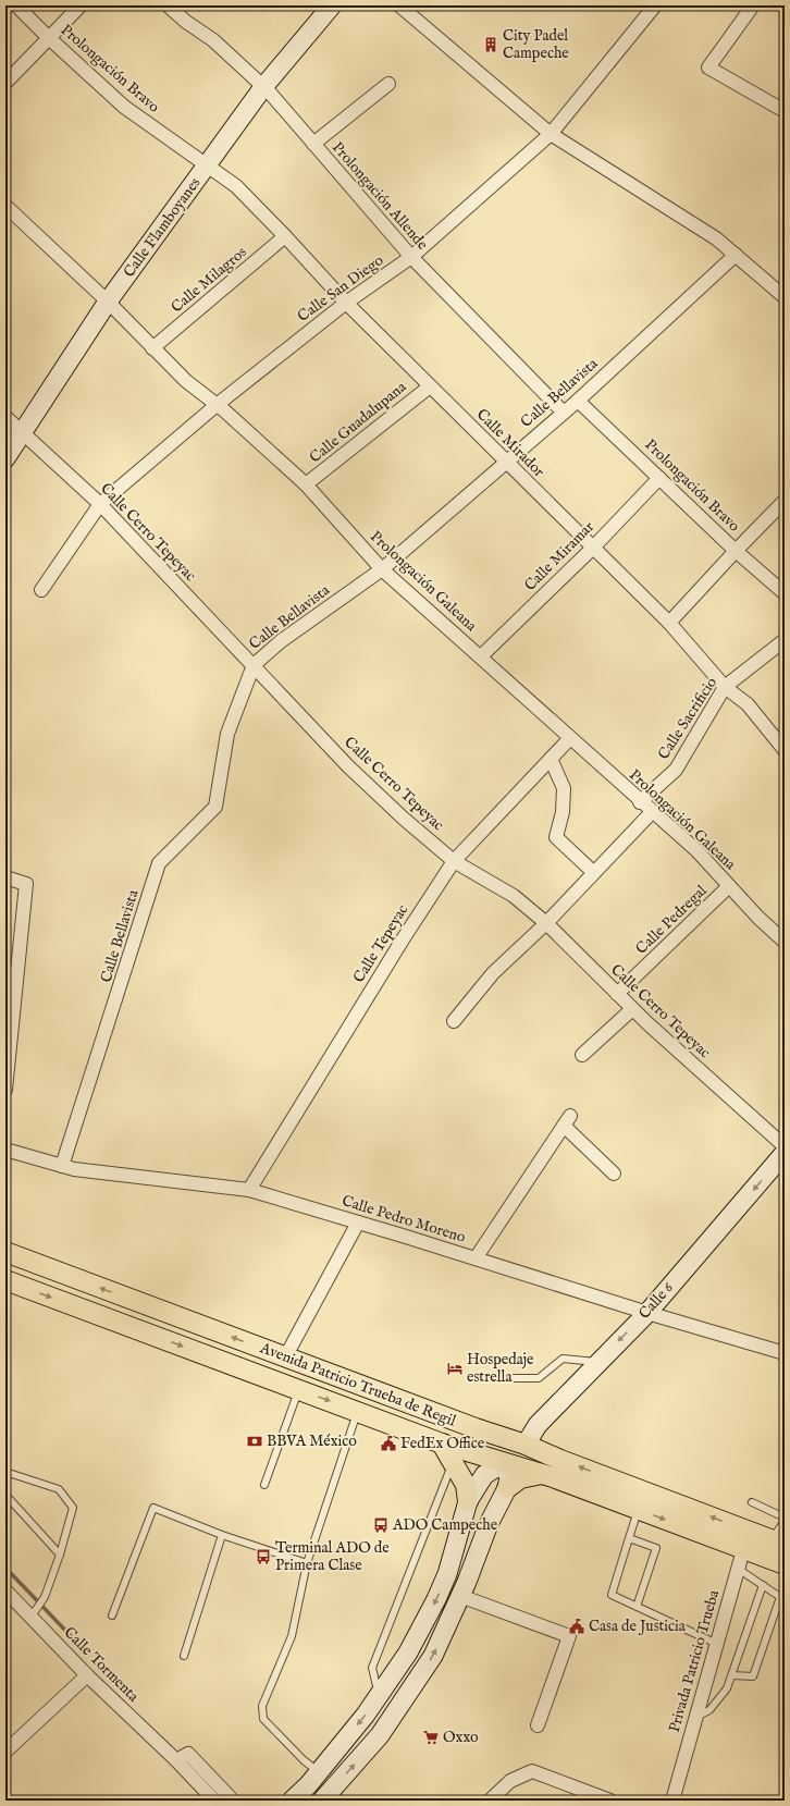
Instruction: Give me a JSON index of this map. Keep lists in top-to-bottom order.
{
  "streets": {
    "main road": ["Avenida Patricio Trueba de Regil"],
    "street": [
      "Prolongación Bravo",
      "Prolongación Allende",
      "Calle Flamboyanes",
      "Calle Milagros",
      "Calle San Diego",
      "Calle Bellavista",
      "Calle Guadalupana",
      "Calle Mirador",
      "Calle Cerro Tepeyac",
      "Calle Miramar",
      "Prolongación Galeana",
      "Calle Sacrificio",
      "Calle Pedregal",
      "Calle Tepeyac",
      "Calle Pedro Moreno",
      "Calle 6",
      "Privada Patricio Trueba",
      "Calle Tormenta"
    ]
  },
  "crossings": [
    ["Prolongación Bravo", "Calle Flamboyanes"],
    ["Prolongación Bravo", "Calle Bellavista"],
    ["Prolongación Bravo", "Calle Mirador"],
    ["Prolongación Bravo", "Calle Miramar"],
    ["Prolongación Allende", "Calle Flamboyanes"],
    ["Prolongación Allende", "Calle San Diego"],
    ["Prolongación Allende", "Calle Bellavista"],
    ["Calle Flamboyanes", "Calle Mirador"],
    ["Calle Flamboyanes", "Calle Cerro Tepeyac"],
    ["Calle Flamboyanes", "Prolongación Galeana"],
    ["Calle Milagros", "Calle Mirador"],
    ["Calle Milagros", "Prolongación Galeana"],
    ["Calle San Diego", "Calle Mirador"],
    ["Calle San Diego", "Calle Cerro Tepeyac"],
    ["Calle San Diego", "Prolongación Galeana"],
    ["Calle Bellavista", "Calle Mirador"],
    ["Calle Bellavista", "Calle Cerro Tepeyac"],
    ["Calle Bellavista", "Prolongación Galeana"],
    ["Calle Bellavista", "Calle Pedro Moreno"],
    ["Calle Guadalupana", "Calle Mirador"],
    ["Calle Guadalupana", "Prolongación Galeana"],
    ["Calle Mirador", "Calle Miramar"],
    ["Calle Mirador", "Calle Sacrificio"],
    ["Calle Cerro Tepeyac", "Calle Pedregal"],
    ["Calle Cerro Tepeyac", "Calle Tepeyac"],
    ["Calle Miramar", "Prolongación Galeana"],
    ["Prolongación Galeana", "Calle Sacrificio"],
    ["Prolongación Galeana", "Calle Pedregal"],
    ["Prolongación Galeana", "Calle Tepeyac"],
    ["Calle Tepeyac", "Calle Pedro Moreno"],
    ["Calle Pedro Moreno", "Calle 6"],
    ["Calle 6", "Avenida Patricio Trueba de Regil"],
    ["Avenida Patricio Trueba de Regil", "Privada Patricio Trueba"]
  ],
  "one_way": ["Calle 6"],
  "places": {
    "building": ["City Padel Campeche"],
    "hotel": ["Hospedaje estrella"],
    "bank": ["BBVA México"],
    "public building": ["FedEx Office", "Casa de Justicia"],
    "bus stop": ["ADO Campeche", "Terminal ADO de Primera Clase"],
    "supermarket": ["Oxxo"]
  }
}
